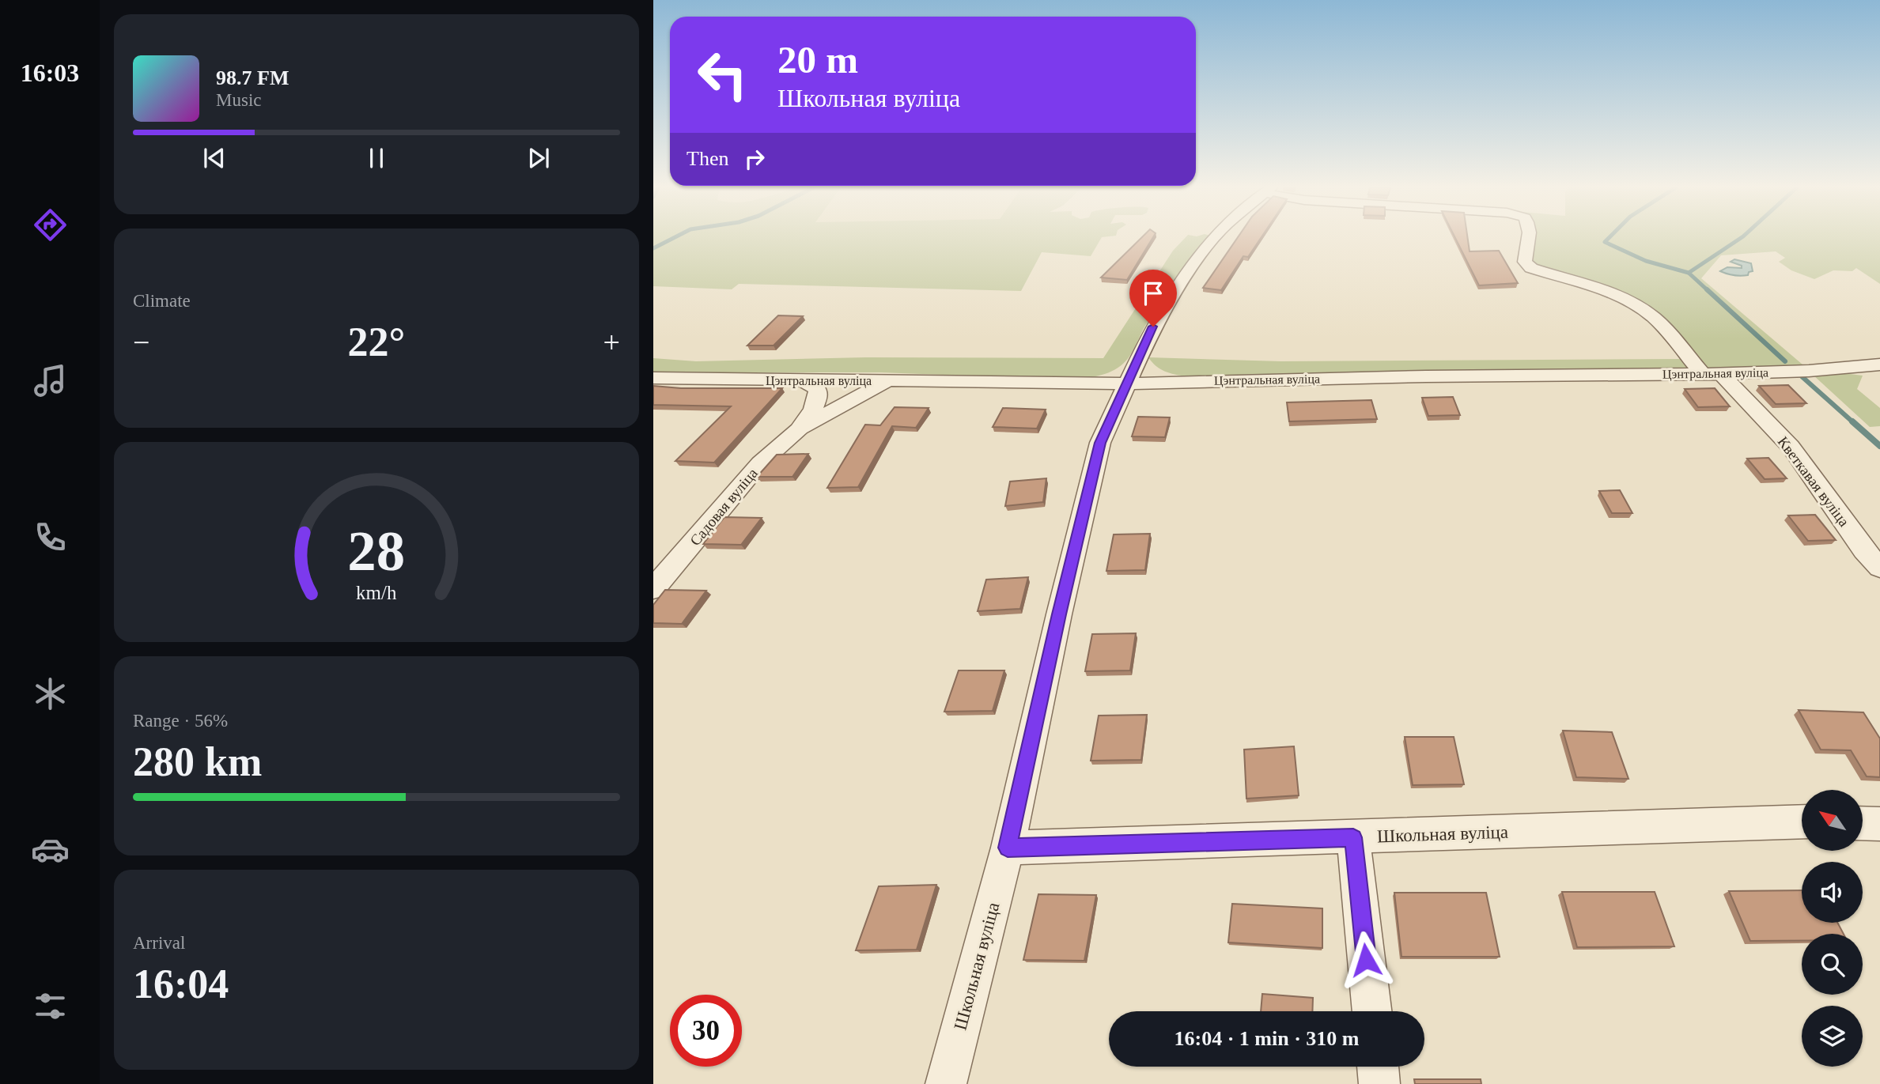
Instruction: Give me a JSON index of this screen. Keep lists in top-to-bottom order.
{
  "streets": {
    "street": [
      "Цэнтральная вуліца",
      "Кветкавая вуліца",
      "Садовая вуліца",
      "Школьная вуліца"
    ]
  },
  "crossings": [
    ["Цэнтральная вуліца", "Кветкавая вуліца"],
    ["Цэнтральная вуліца", "Садовая вуліца"],
    ["Цэнтральная вуліца", "Школьная вуліца"]
  ],
  "north": "top left",
  "page": {
    "tabs": "16:03",
    "turn": ["20 m", "Школьная вуліца"],
    "song": ["98.7 FM", "Music"],
    "then": "Then",
    "tile": [
      "Climate",
      ["Range · 56%", "280 km"],
      ["Arrival", "16:04"]
    ],
    "heat": ["−", "22°", "+"],
    "limit": "30",
    "trip": "16:04 · 1 min · 310 m",
    "gauge": ["28", "km/h"]
  }
}
